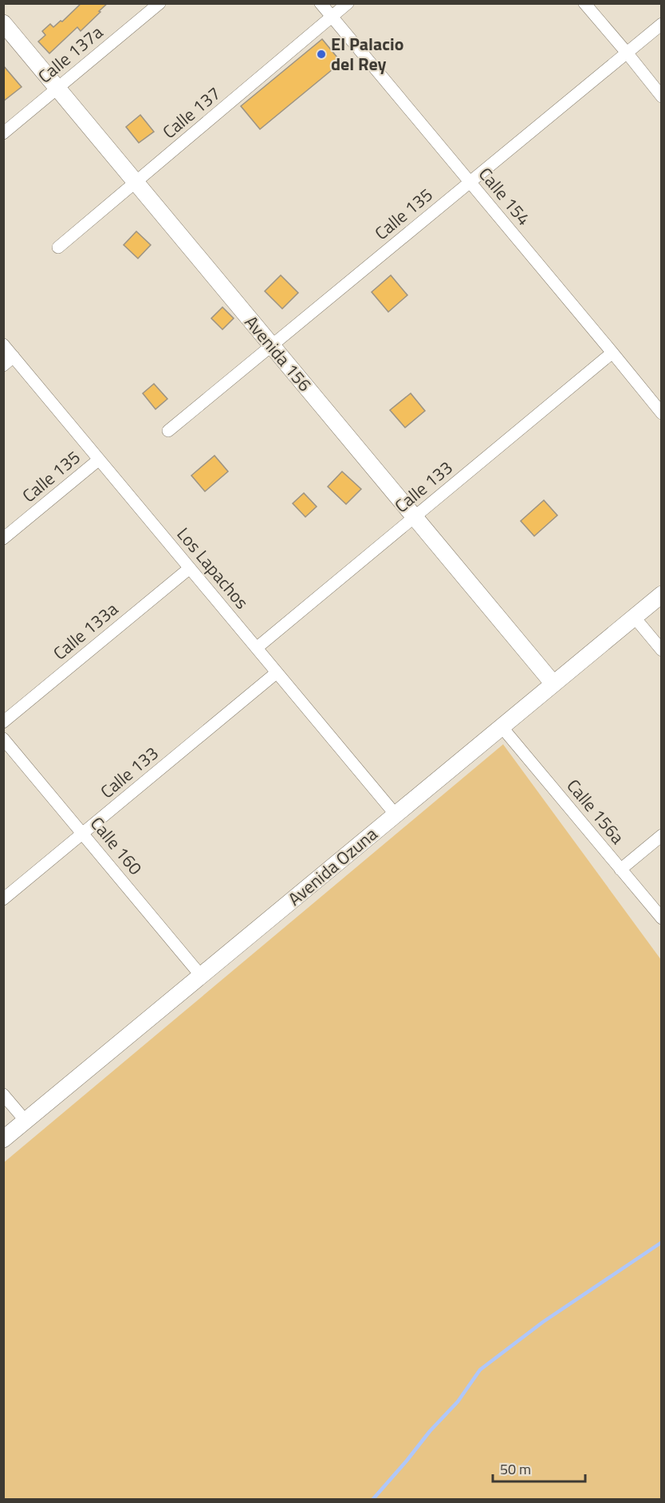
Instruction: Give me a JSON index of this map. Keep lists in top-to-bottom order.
{
  "streets": {
    "main road": ["Avenida 156", "Avenida Ozuna"],
    "street": [
      "Calle 137a",
      "Calle 137",
      "Calle 154",
      "Calle 135",
      "Calle 133",
      "Los Lapachos",
      "Calle 133a",
      "Calle 156a",
      "Calle 160"
    ]
  },
  "crossings": [
    ["Calle 137a", "Avenida 156"],
    ["Calle 137", "Calle 154"],
    ["Calle 137", "Avenida 156"],
    ["Calle 154", "Calle 135"],
    ["Calle 154", "Calle 133"],
    ["Calle 135", "Avenida 156"],
    ["Calle 135", "Los Lapachos"],
    ["Avenida 156", "Calle 133"],
    ["Avenida 156", "Avenida Ozuna"],
    ["Calle 133", "Los Lapachos"],
    ["Calle 133", "Calle 160"],
    ["Los Lapachos", "Calle 133a"],
    ["Los Lapachos", "Avenida Ozuna"],
    ["Calle 156a", "Avenida Ozuna"],
    ["Calle 160", "Avenida Ozuna"]
  ],
  "places": ["El Palacio del Rey"],
  "scale_bar": "50 m"
}
